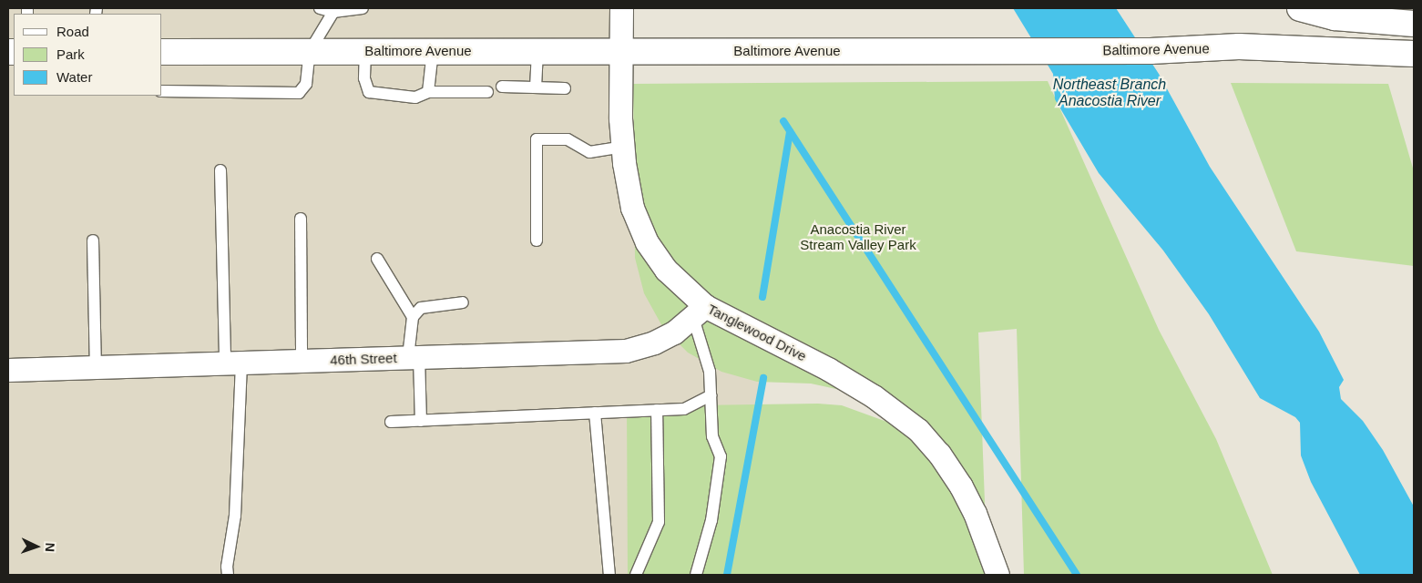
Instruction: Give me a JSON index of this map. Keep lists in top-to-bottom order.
{
  "streets": {
    "main road": ["Baltimore Avenue"],
    "street": ["Tanglewood Drive", "46th Street"]
  },
  "crossings": [
    ["Baltimore Avenue", "Tanglewood Drive"],
    ["Tanglewood Drive", "46th Street"]
  ],
  "water": ["Northeast Branch Anacostia River"],
  "parks": ["Anacostia River Stream Valley Park"],
  "legend": ["Road", "Park", "Water"],
  "north": "right"
}
